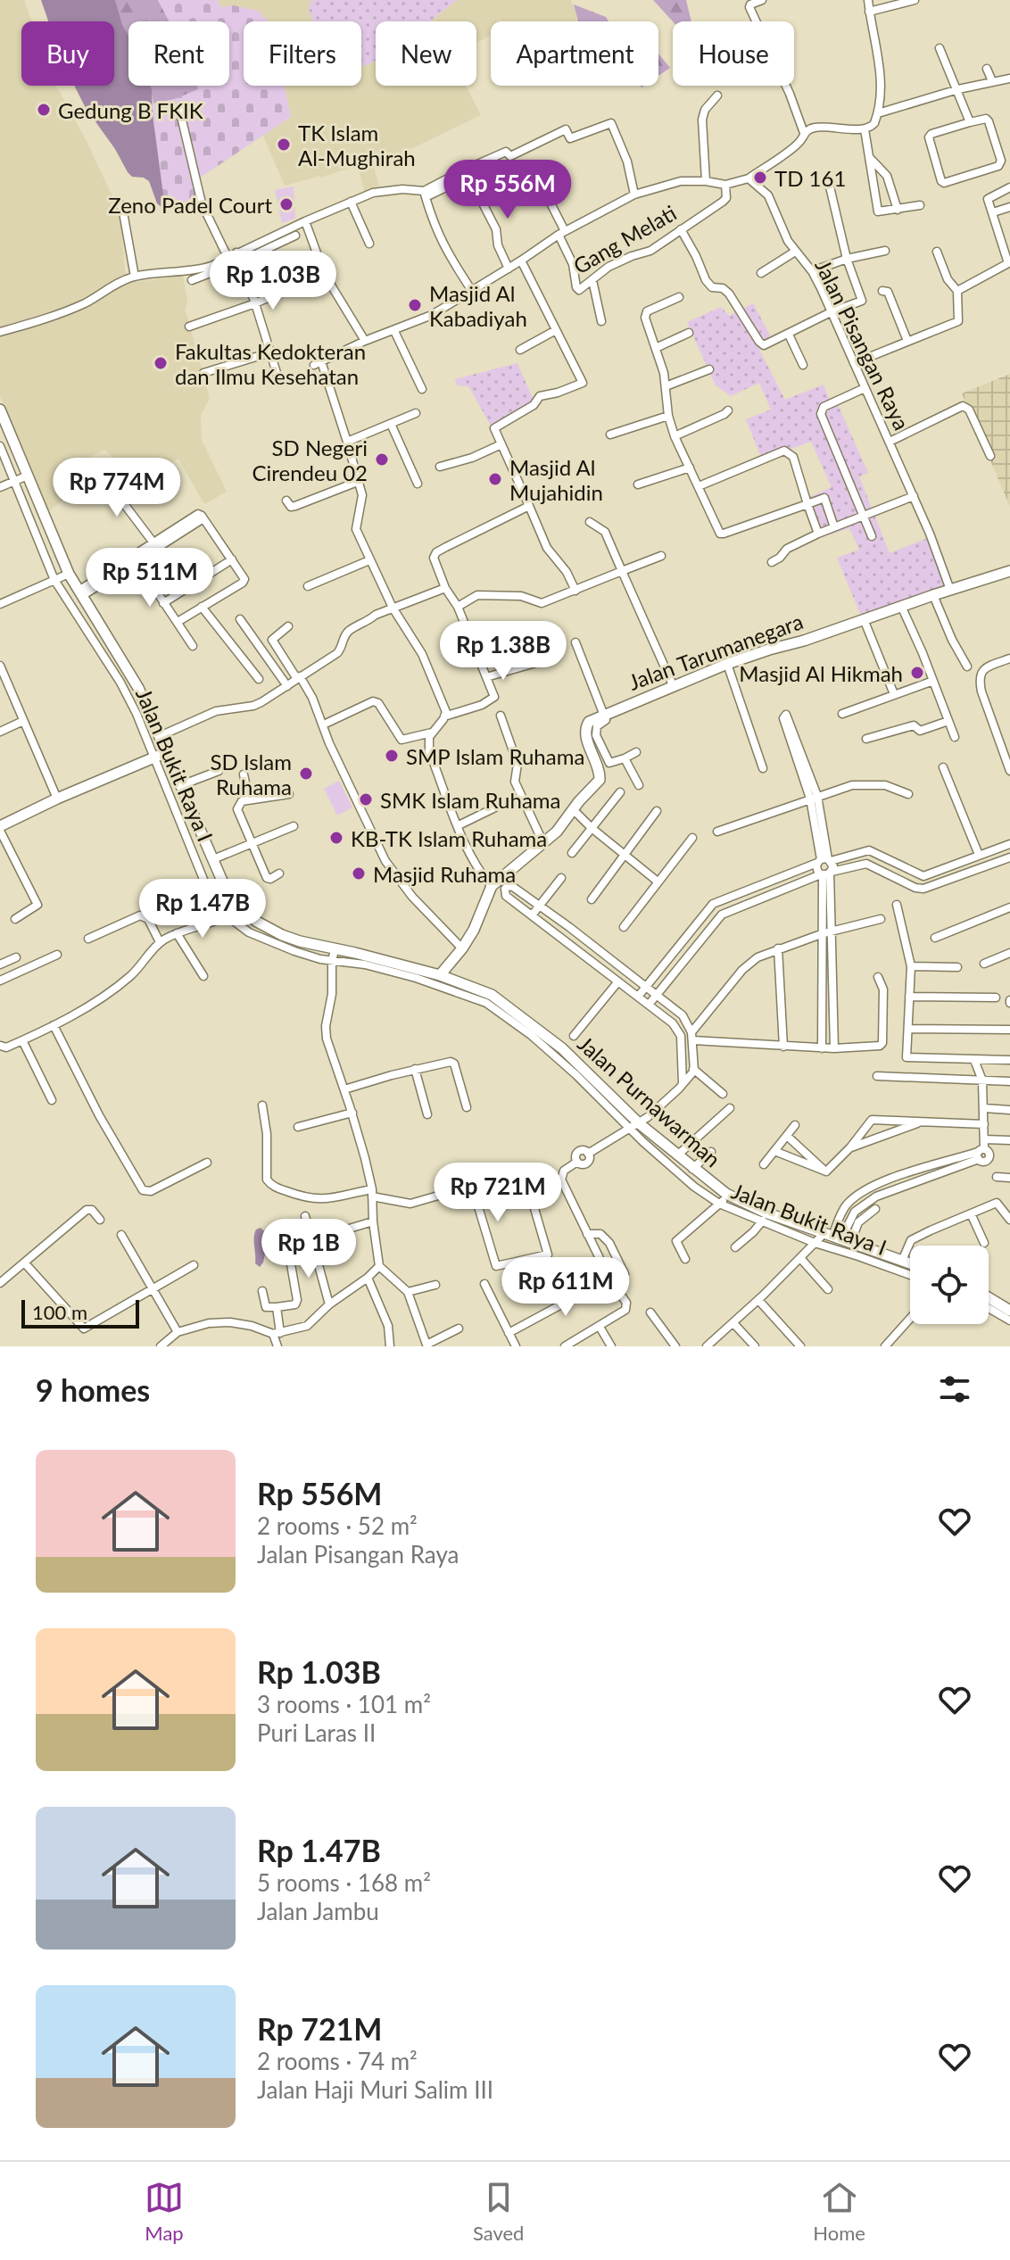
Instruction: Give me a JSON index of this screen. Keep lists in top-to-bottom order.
{
  "streets": {
    "street": [
      "Gang Melati",
      "Jalan Pisangan Raya",
      "Jalan Tarumanegara",
      "Jalan Bukit Raya I",
      "Jalan Purnawarman"
    ]
  },
  "crossings": [
    ["Jalan Pisangan Raya", "Jalan Tarumanegara"],
    ["Jalan Bukit Raya I", "Jalan Purnawarman"]
  ],
  "places": [
    "Gedung B FKIK",
    "TK Islam Al-Mughirah",
    "TD 161",
    "Zeno Padel Court",
    "Masjid Al Kabadiyah",
    "Fakultas Kedokteran dan Ilmu Kesehatan",
    "SD Negeri Cirendeu 02",
    "Masjid Al Mujahidin",
    "Masjid Al Hikmah",
    "SMP Islam Ruhama",
    "SD Islam Ruhama",
    "SMK Islam Ruhama",
    "KB-TK Islam Ruhama",
    "Masjid Ruhama"
  ],
  "scale_bar": "100 m",
  "page": {
    "chip": [
      "Buy",
      "Rent",
      "Filters",
      "New",
      "Apartment",
      "House"
    ],
    "price": [
      "Rp 556M",
      "Rp 1.03B",
      "Rp 774M",
      "Rp 511M",
      "Rp 1.38B",
      "Rp 1.47B",
      "Rp 721M",
      "Rp 1B",
      "Rp 611M"
    ],
    "scale": "100 m",
    "heading": "9 homes",
    "list": [
      {
        "name": "Rp 556M",
        "note": "2 rooms · 52 m² · Jalan Pisangan Raya"
      },
      {
        "name": "Rp 1.03B",
        "note": "3 rooms · 101 m² · Puri Laras II"
      },
      {
        "name": "Rp 1.47B",
        "note": "5 rooms · 168 m² · Jalan Jambu"
      },
      {
        "name": "Rp 721M",
        "note": "2 rooms · 74 m² · Jalan Haji Muri Salim III"
      }
    ],
    "tabs": ["Map", "Saved", "Home"]
  }
}
